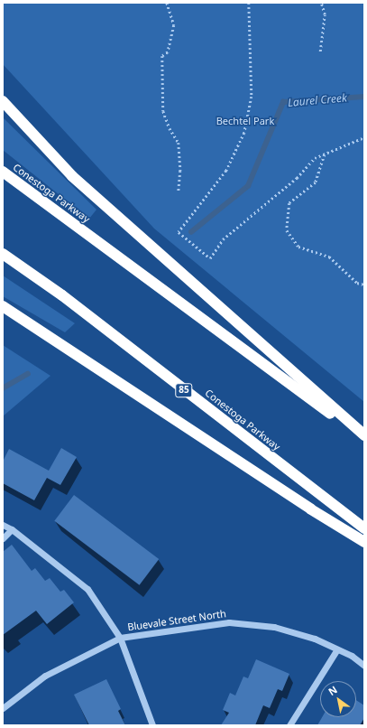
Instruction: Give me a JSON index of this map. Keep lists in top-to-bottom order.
{
  "streets": {
    "highway": ["Conestoga Parkway", "85"],
    "street": ["Bluevale Street North"]
  },
  "water": ["Laurel Creek"],
  "parks": ["Bechtel Park"],
  "north": "top left"
}
